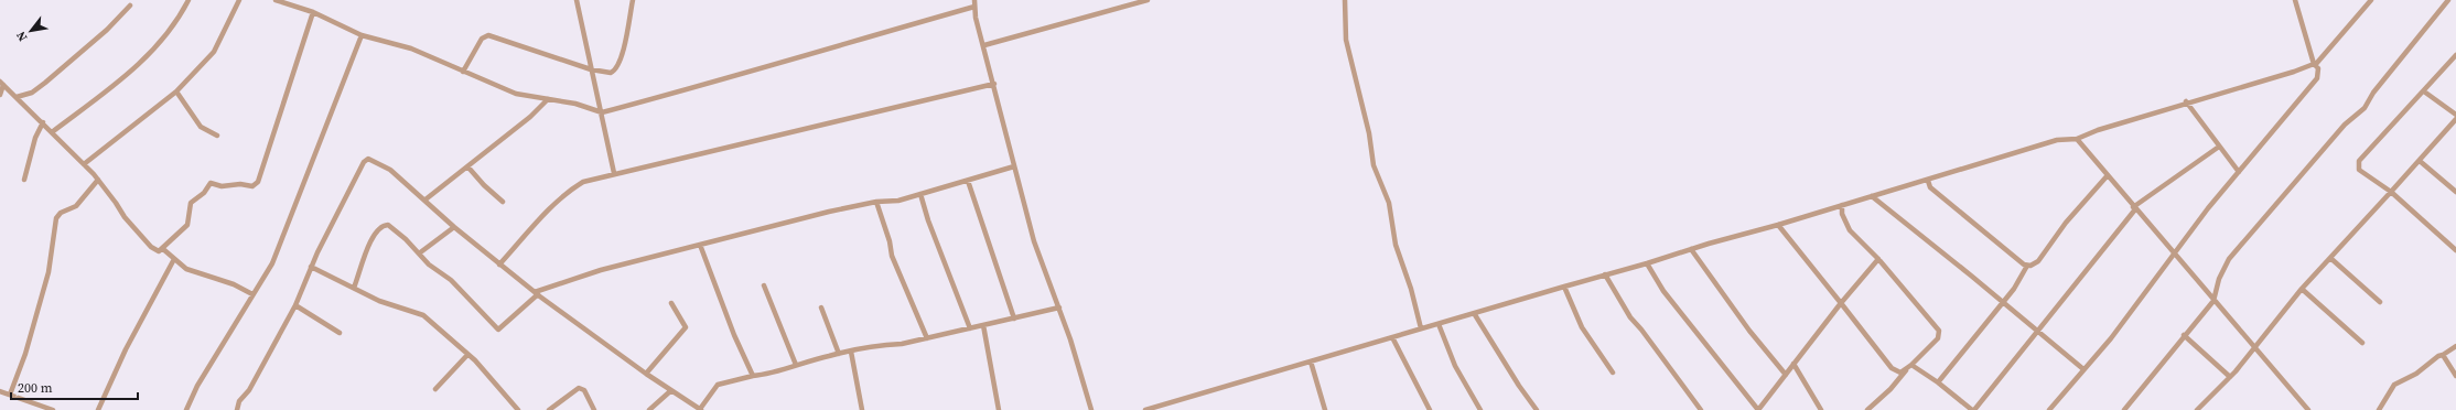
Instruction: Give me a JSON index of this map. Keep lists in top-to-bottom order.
{
  "scale_bar": "200 m",
  "north": "bottom left"
}
